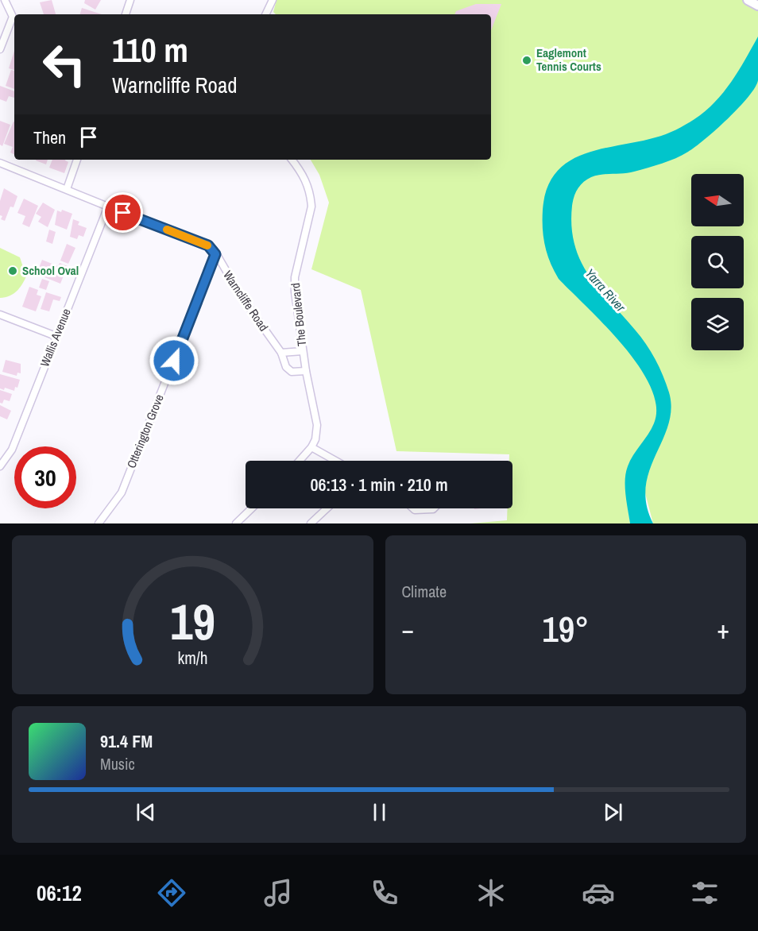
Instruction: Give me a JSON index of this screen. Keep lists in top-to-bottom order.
{
  "streets": {
    "street": [
      "Warncliffe Road",
      "The Boulevard",
      "Wallis Avenue",
      "Otterington Grove"
    ]
  },
  "crossings": [
    ["Warncliffe Road", "The Boulevard"],
    ["Warncliffe Road", "Wallis Avenue"],
    ["Warncliffe Road", "Otterington Grove"]
  ],
  "water": ["Yarra River"],
  "places": ["Eaglemont Tennis Courts", "School Oval"],
  "north": "left",
  "page": {
    "turn": ["110 m", "Warncliffe Road"],
    "then": "Then",
    "limit": "30",
    "trip": "06:13 · 1 min · 210 m",
    "tile": "Climate",
    "heat": ["−", "19°", "+"],
    "song": ["91.4 FM", "Music"],
    "tabs": "06:12",
    "gauge": ["19", "km/h"]
  }
}
